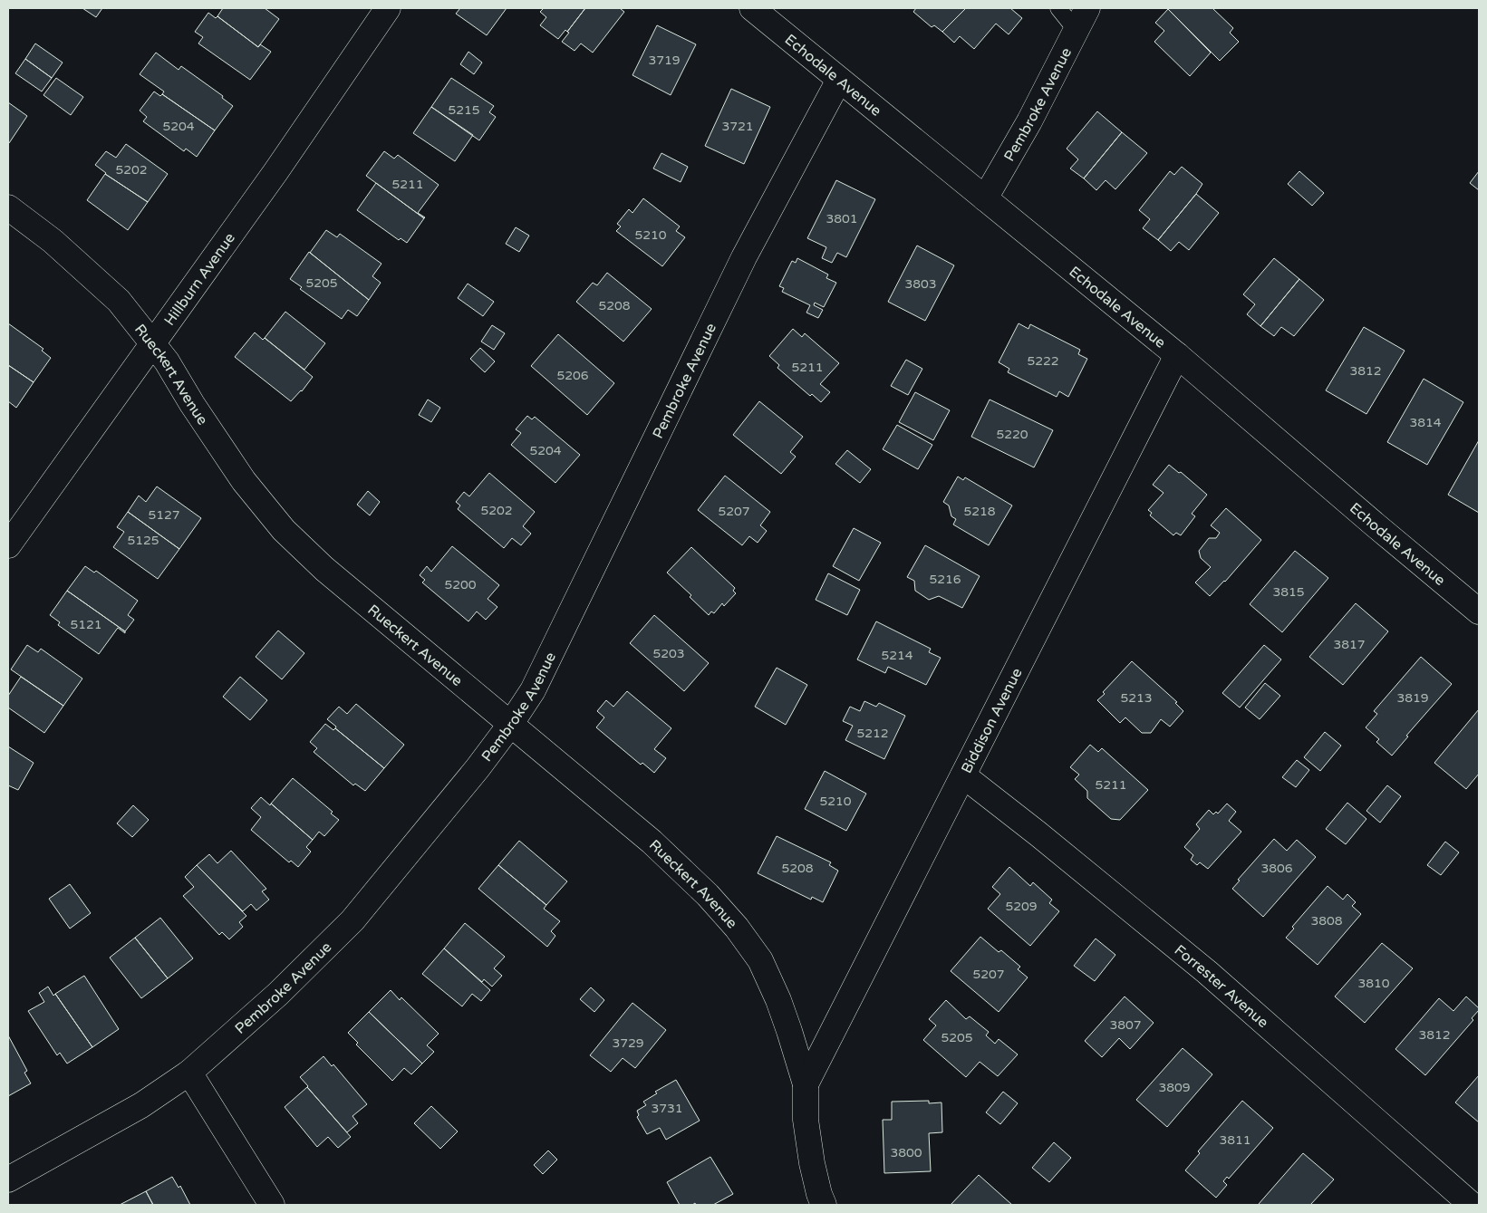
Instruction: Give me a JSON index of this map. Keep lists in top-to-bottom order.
{
  "streets": {
    "street": [
      "Echodale Avenue",
      "Pembroke Avenue",
      "Hillburn Avenue",
      "Rueckert Avenue",
      "Biddison Avenue",
      "Forrester Avenue"
    ]
  },
  "crossings": [
    ["Echodale Avenue", "Pembroke Avenue"],
    ["Echodale Avenue", "Biddison Avenue"],
    ["Pembroke Avenue", "Rueckert Avenue"],
    ["Hillburn Avenue", "Rueckert Avenue"],
    ["Rueckert Avenue", "Biddison Avenue"],
    ["Biddison Avenue", "Forrester Avenue"]
  ],
  "house_numbers": [
    "3719",
    "5215",
    "5204",
    "3721",
    "5202",
    "5211",
    "3801",
    "5210",
    "5205",
    "3803",
    "5208",
    "5222",
    "5211",
    "3812",
    "5206",
    "3814",
    "5220",
    "5204",
    "5202",
    "5207",
    "5218",
    "5127",
    "5125",
    "5216",
    "5200",
    "3815",
    "5121",
    "3817",
    "5203",
    "5214",
    "5213",
    "3819",
    "5212",
    "5211",
    "5210",
    "5208",
    "3806",
    "5209",
    "3808",
    "5207",
    "3810",
    "3807",
    "3812",
    "5205",
    "3729",
    "3809",
    "3731",
    "3811",
    "3800"
  ]
}
